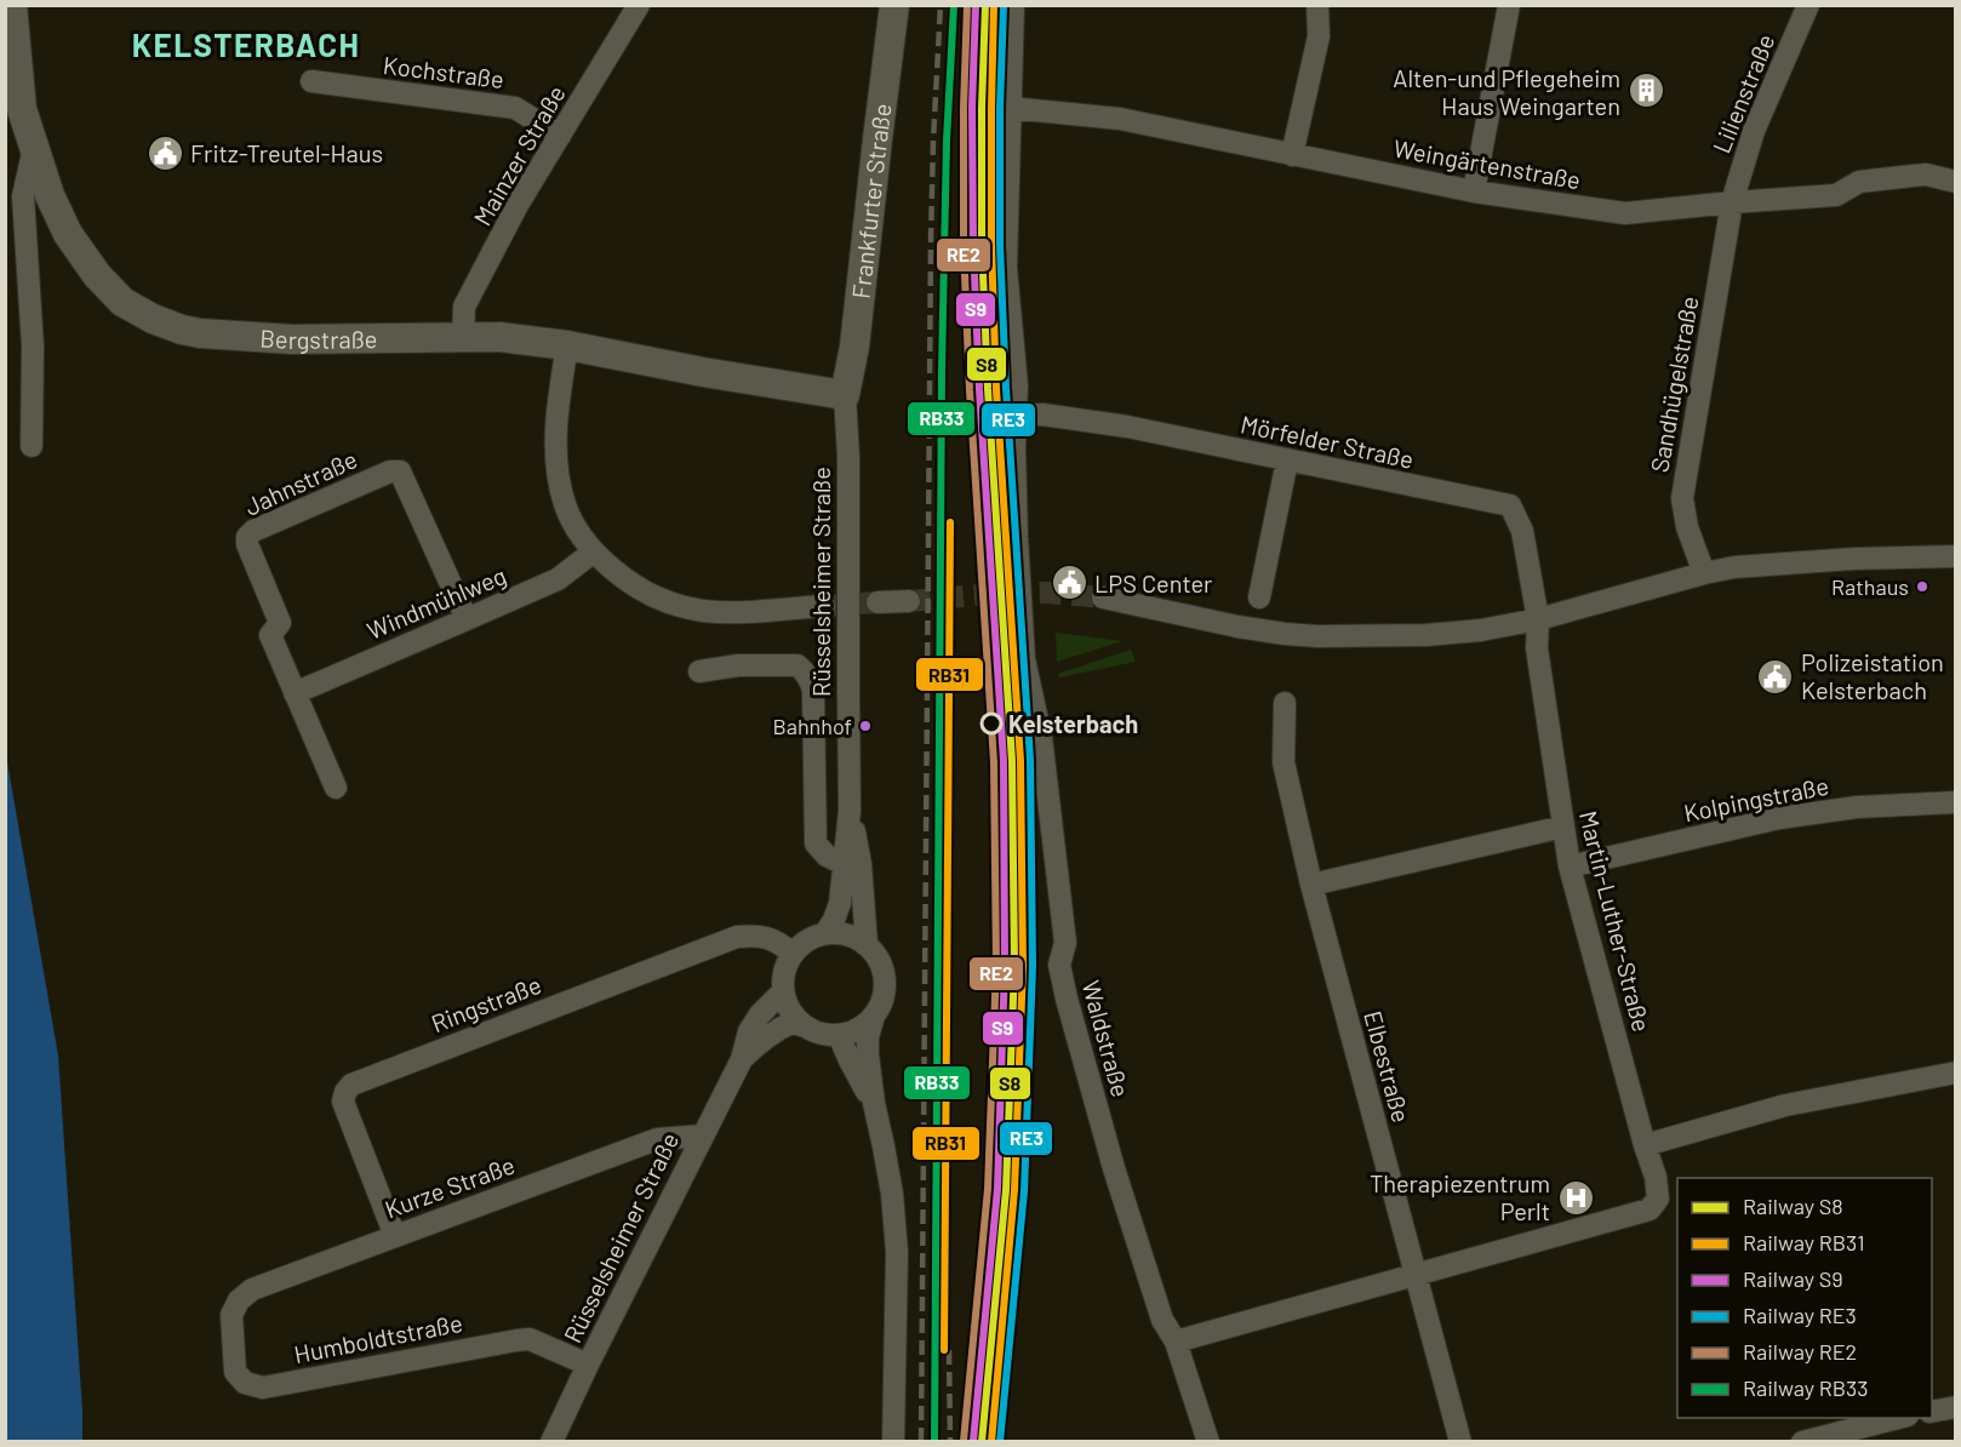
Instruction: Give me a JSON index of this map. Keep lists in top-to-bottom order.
{
  "streets": {
    "street": [
      "Kochstraße",
      "Lilienstraße",
      "Mainzer Straße",
      "Weingärtenstraße",
      "Frankfurter Straße",
      "Bergstraße",
      "Sandhügelstraße",
      "Mörfelder Straße",
      "Jahnstraße",
      "Rüsselsheimer Straße",
      "Windmühlweg",
      "Kolpingstraße",
      "Martin-Luther-Straße",
      "Ringstraße",
      "Waldstraße",
      "Elbestraße",
      "Kurze Straße",
      "Humboldtstraße"
    ]
  },
  "crossings": [
    ["Kochstraße", "Mainzer Straße"],
    ["Lilienstraße", "Weingärtenstraße"],
    ["Lilienstraße", "Sandhügelstraße"],
    ["Mainzer Straße", "Bergstraße"],
    ["Weingärtenstraße", "Sandhügelstraße"],
    ["Weingärtenstraße", "Waldstraße"],
    ["Frankfurter Straße", "Bergstraße"],
    ["Frankfurter Straße", "Rüsselsheimer Straße"],
    ["Bergstraße", "Rüsselsheimer Straße"],
    ["Mörfelder Straße", "Martin-Luther-Straße"],
    ["Mörfelder Straße", "Waldstraße"],
    ["Jahnstraße", "Windmühlweg"],
    ["Rüsselsheimer Straße", "Ringstraße"],
    ["Rüsselsheimer Straße", "Kurze Straße"],
    ["Rüsselsheimer Straße", "Humboldtstraße"],
    ["Kolpingstraße", "Martin-Luther-Straße"],
    ["Martin-Luther-Straße", "Elbestraße"],
    ["Ringstraße", "Kurze Straße"],
    ["Kurze Straße", "Humboldtstraße"]
  ],
  "districts": ["KELSTERBACH"],
  "places": {
    "building": ["Alten-und Pflegeheim Haus Weingarten"],
    "public building": ["Fritz-Treutel-Haus", "LPS Center", "Polizeistation Kelsterbach"],
    "other": ["Rathaus", "Kelsterbach", "Bahnhof"],
    "hospital": ["Therapiezentrum Perlt"]
  },
  "lines": [
    "rail line S8",
    "rail line RB31",
    "rail line S9",
    "rail line RE2",
    "rail line RB33",
    "rail line RE3"
  ],
  "legend": [
    "Railway S8",
    "Railway RB31",
    "Railway S9",
    "Railway RE3",
    "Railway RE2",
    "Railway RB33"
  ]
}
